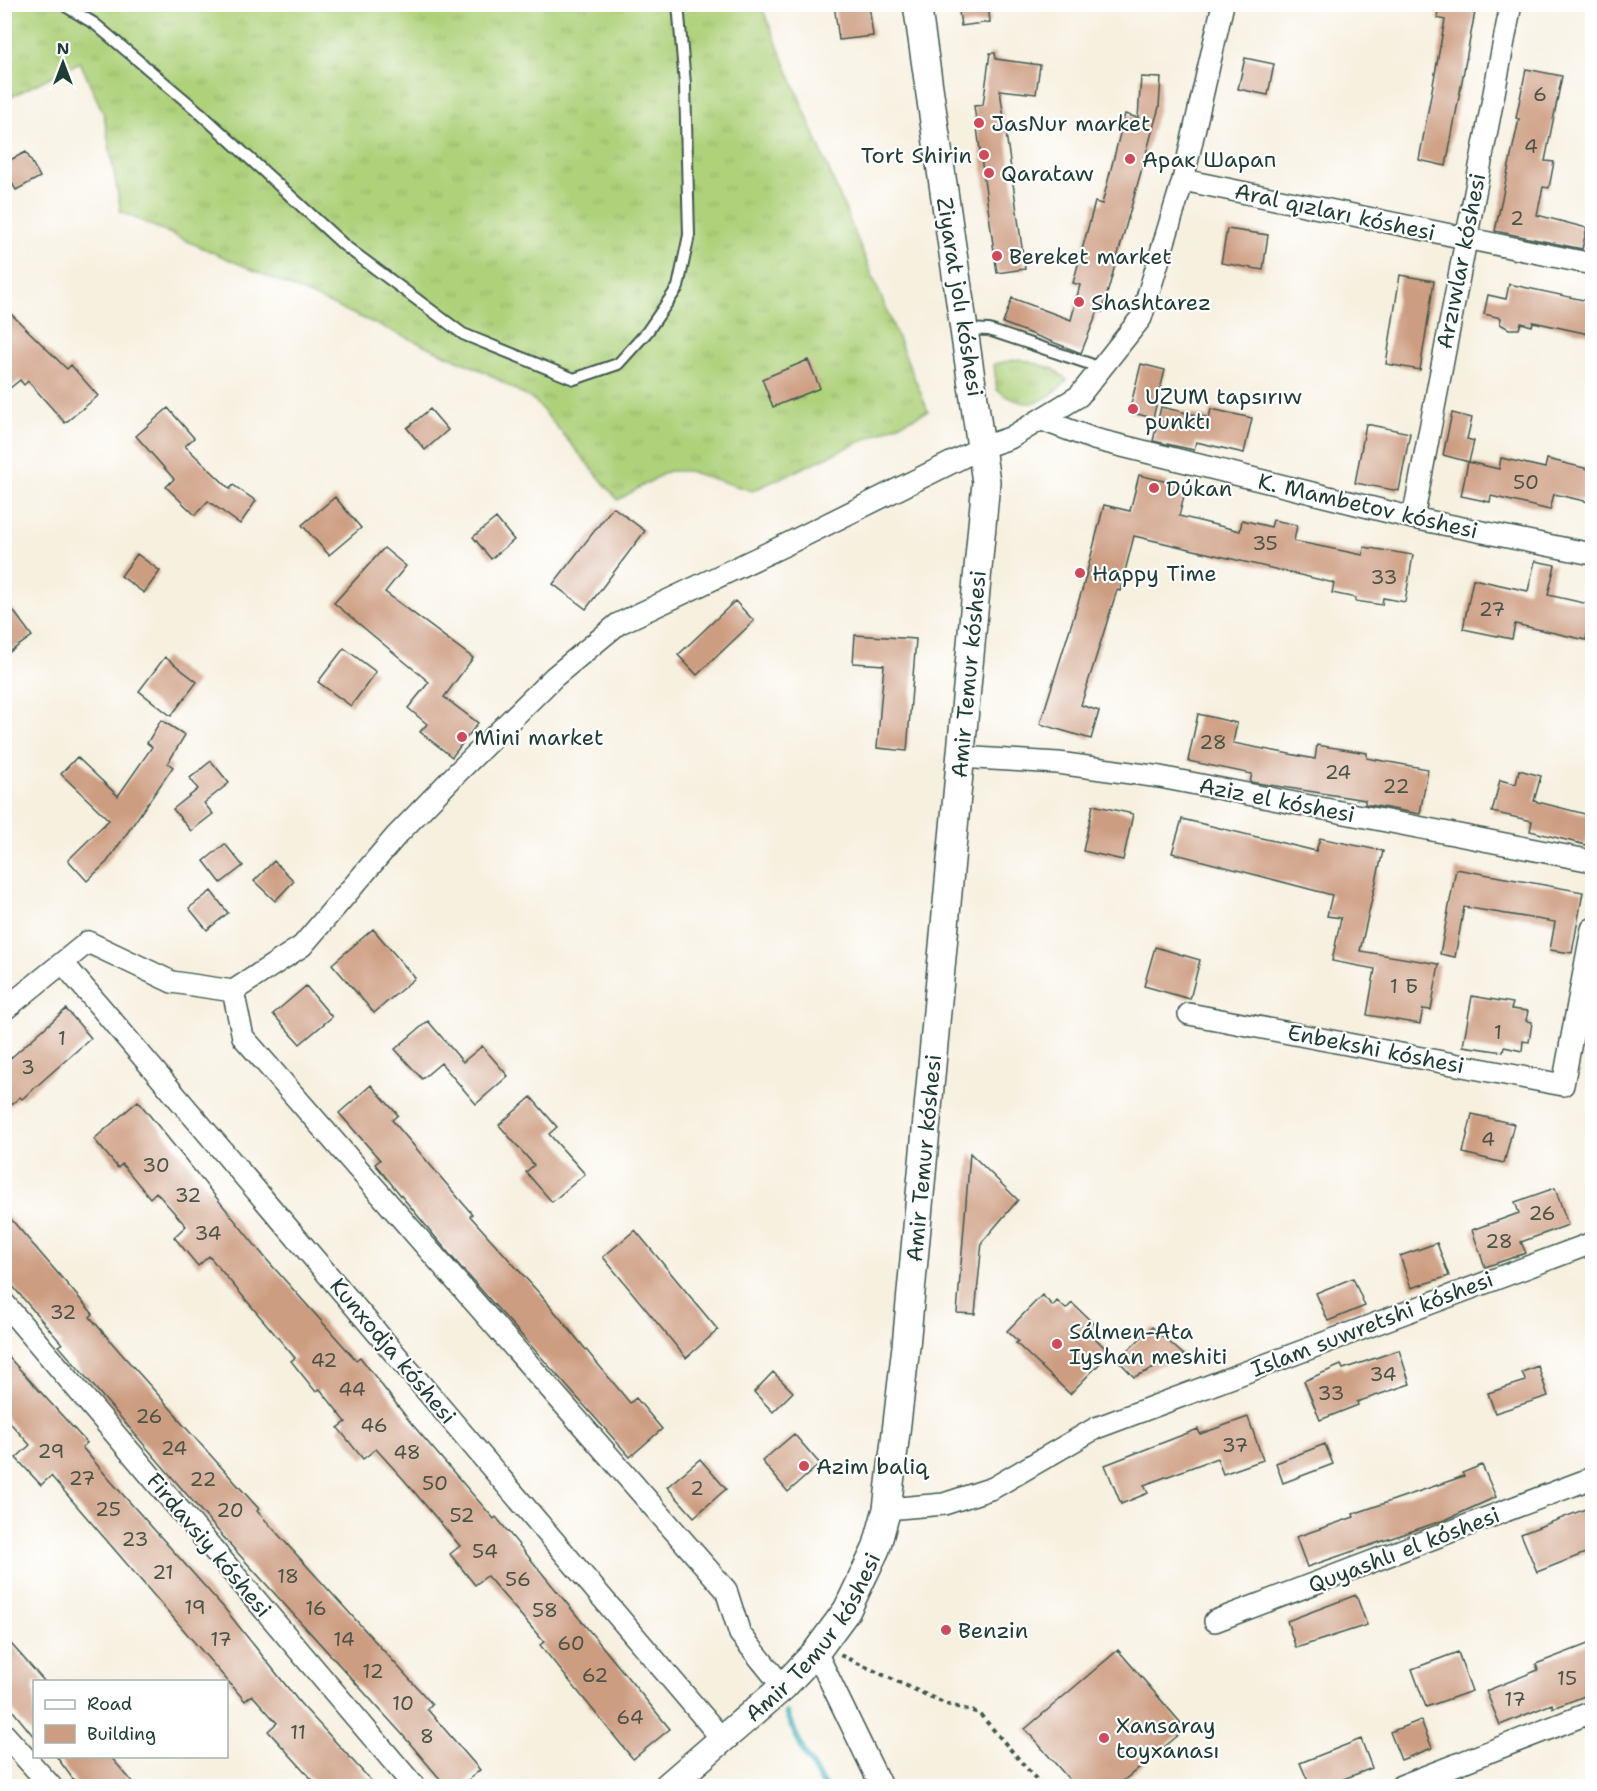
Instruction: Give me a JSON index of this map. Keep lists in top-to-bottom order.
{
  "streets": {
    "street": [
      "Aral qızları kóshesi",
      "Arzıwlar kóshesi",
      "Ziyarat jolı kóshesi",
      "K. Mambetov kóshesi",
      "Amir Temur kóshesi",
      "Aziz el kóshesi",
      "Enbekshi kóshesi",
      "Islam suwretshi kóshesi",
      "Kunxodja kóshesi",
      "Firdavsiy kóshesi",
      "Quyashlı el kóshesi"
    ]
  },
  "crossings": [
    ["Aral qızları kóshesi", "Arzıwlar kóshesi"],
    ["Arzıwlar kóshesi", "K. Mambetov kóshesi"],
    ["Ziyarat jolı kóshesi", "Amir Temur kóshesi"],
    ["Amir Temur kóshesi", "Aziz el kóshesi"],
    ["Amir Temur kóshesi", "Islam suwretshi kóshesi"],
    ["Amir Temur kóshesi", "Kunxodja kóshesi"]
  ],
  "places": [
    "JasNur market",
    "Tort Shirin",
    "Арак Шарап",
    "Qarataw",
    "Bereket market",
    "Shashtarez",
    "UZUM tapsırıw punktı",
    "Dúkan",
    "Happy Time",
    "Mini market",
    "Sálmen-Ata Iyshan meshiti",
    "Azim baliq",
    "Benzin",
    "Xansaray toyxanası"
  ],
  "house_numbers": [
    "6",
    "4",
    "2",
    "50",
    "35",
    "33",
    "27",
    "28",
    "24",
    "22",
    "1 Б",
    "1",
    "1",
    "3",
    "4",
    "30",
    "32",
    "26",
    "34",
    "28",
    "32",
    "42",
    "34",
    "44",
    "33",
    "26",
    "46",
    "37",
    "24",
    "29",
    "48",
    "27",
    "22",
    "50",
    "2",
    "25",
    "20",
    "52",
    "23",
    "54",
    "21",
    "18",
    "56",
    "19",
    "16",
    "58",
    "17",
    "14",
    "60",
    "12",
    "62",
    "15",
    "17",
    "10",
    "64",
    "11",
    "8"
  ],
  "legend": ["Road", "Building"],
  "north": "top"
}
